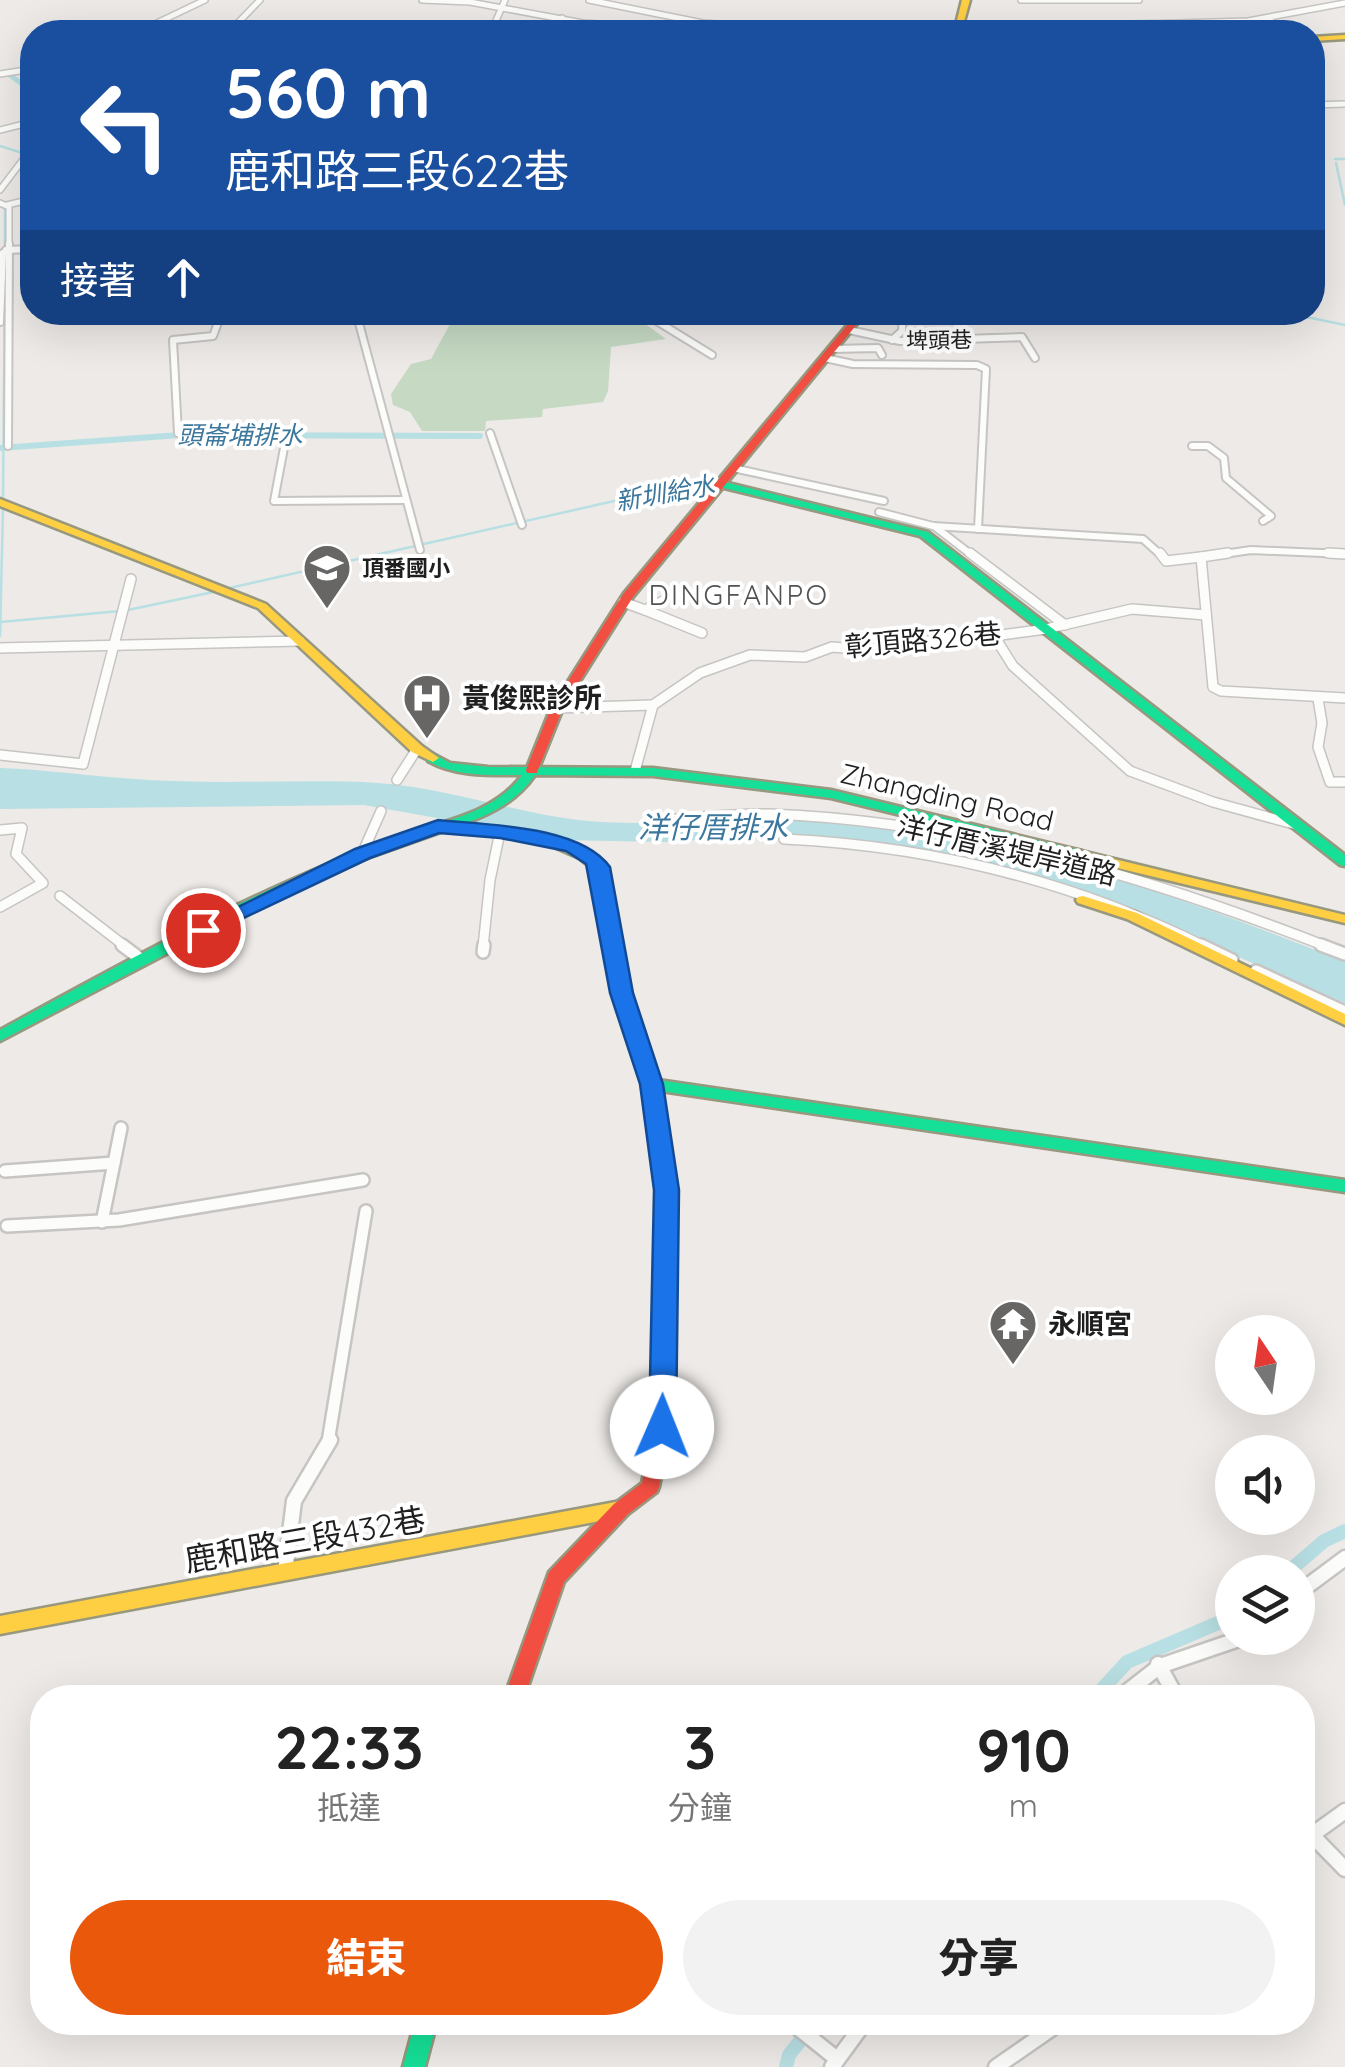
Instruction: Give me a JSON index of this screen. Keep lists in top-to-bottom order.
{
  "streets": {
    "street": [
      "埤頭巷",
      "彰頂路326巷",
      "Zhangding Road",
      "洋仔厝溪堤岸道路",
      "鹿和路三段432巷"
    ]
  },
  "districts": ["DINGFANPO"],
  "water": ["頭崙埔排水", "新圳給水", "洋仔厝排水"],
  "places": {
    "school or university": ["頂番國小"],
    "hospital": ["黃俊熙診所"],
    "temple": ["永順宮"]
  },
  "north": "top",
  "page": {
    "turn": ["560 m", "鹿和路三段622巷"],
    "then": "接著",
    "eta": [
      "22:33",
      "抵達",
      "3",
      "分鐘",
      "910",
      "m"
    ],
    "buttons": ["結束", "分享"]
  }
}
